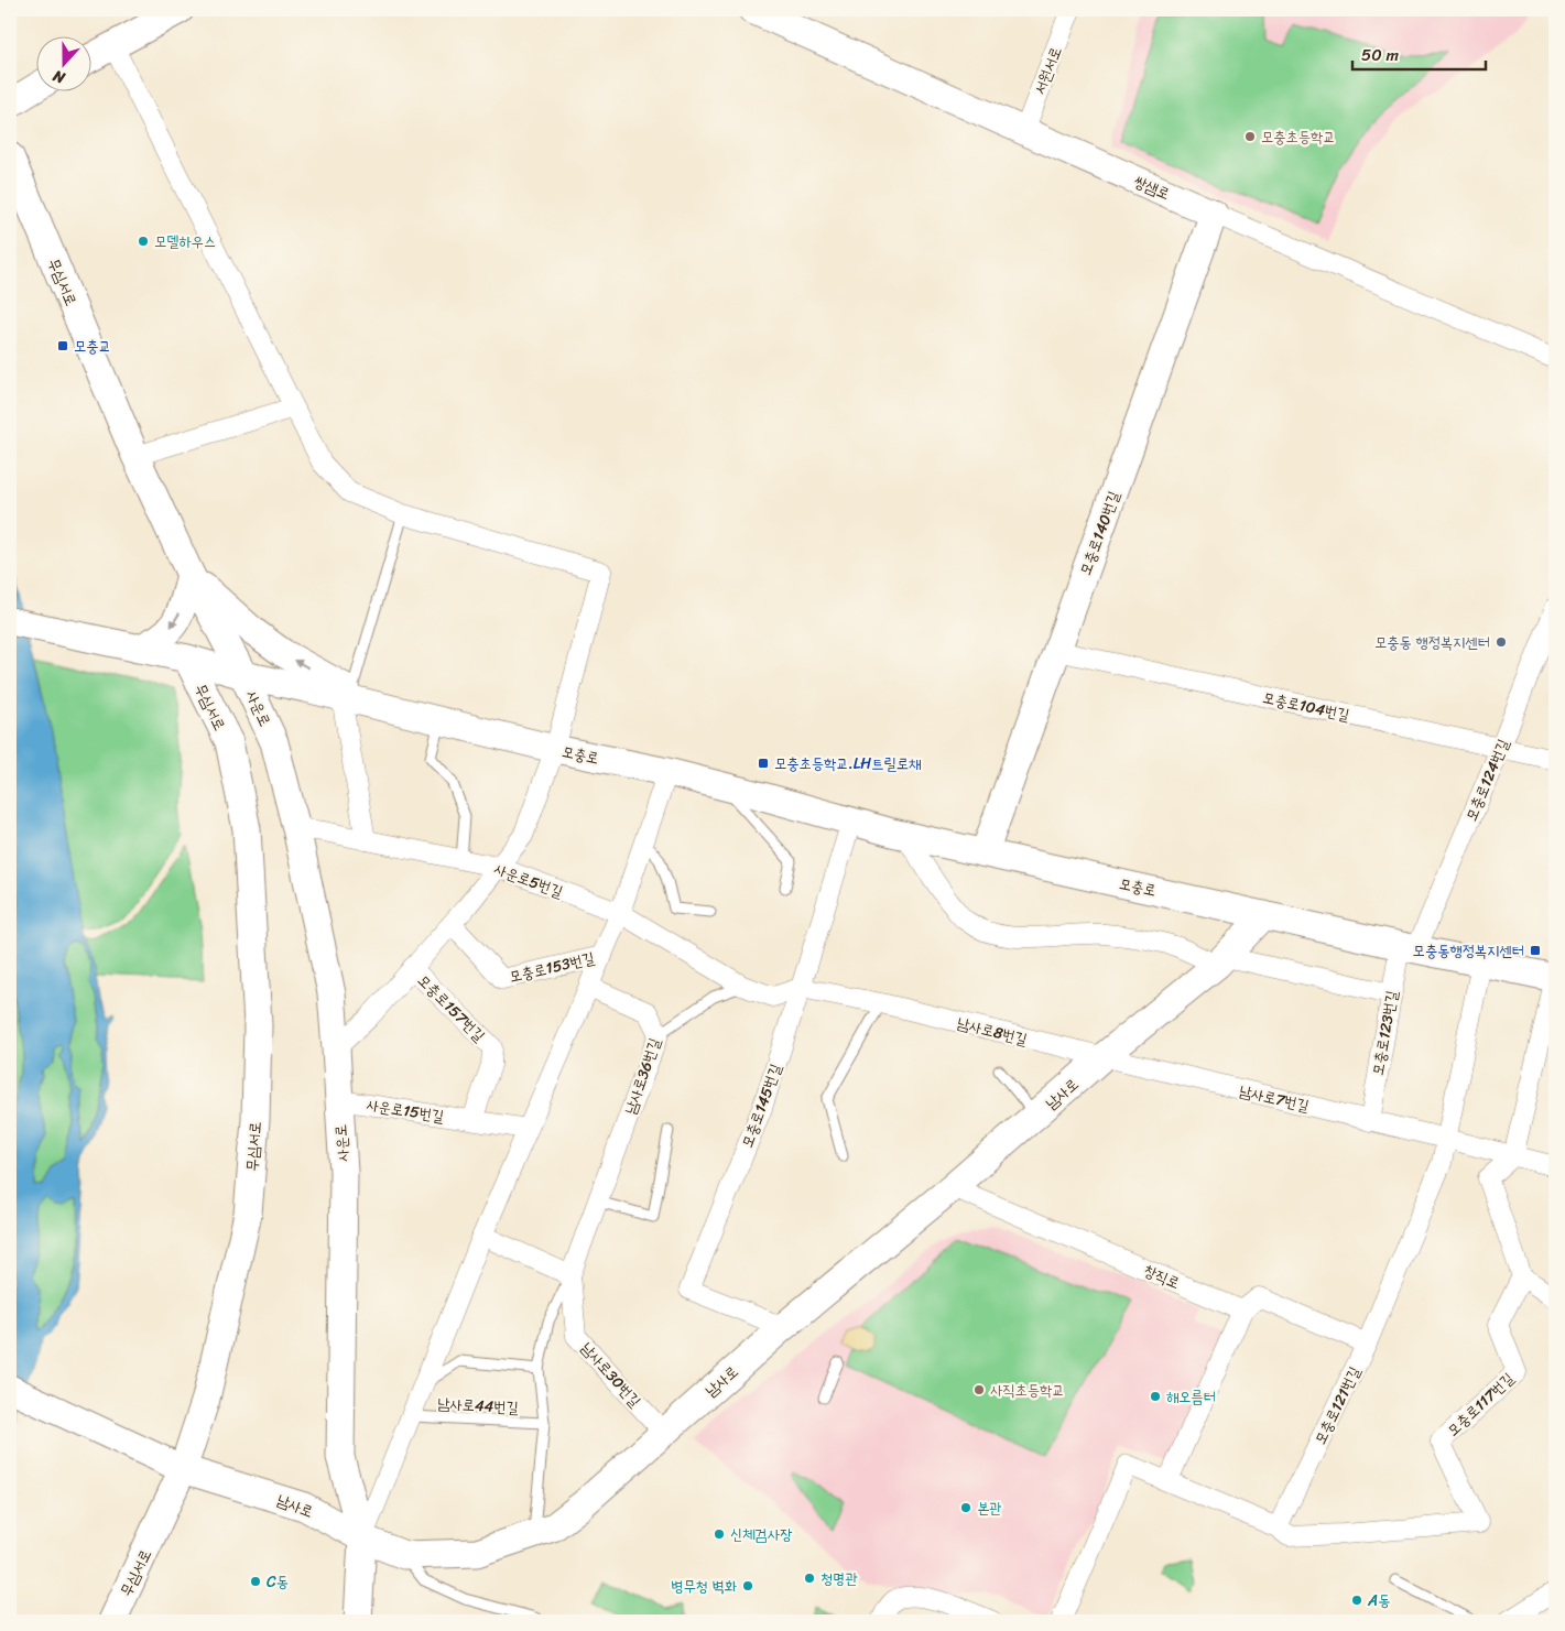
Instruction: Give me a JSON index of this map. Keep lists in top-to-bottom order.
{
  "streets": {
    "street": [
      "서원서로",
      "쌍샘로",
      "무심서로",
      "모충로140번길",
      "모충로104번길",
      "사운로",
      "모충로",
      "모충로124번길",
      "사운로5번길",
      "모충로153번길",
      "모충로157번길",
      "남사로8번길",
      "모충로123번길",
      "남사로36번길",
      "남사로",
      "남사로7번길",
      "모충로145번길",
      "사운로15번길",
      "창직로",
      "남사로30번길",
      "모충로117번길",
      "모충로121번길"
    ],
    "lane": ["남사로44번길"]
  },
  "crossings": [
    ["서원서로", "쌍샘로"],
    ["쌍샘로", "모충로140번길"],
    ["무심서로", "사운로"],
    ["무심서로", "남사로"],
    ["모충로140번길", "모충로104번길"],
    ["모충로140번길", "모충로"],
    ["모충로104번길", "모충로124번길"],
    ["사운로", "사운로5번길"],
    ["사운로", "모충로157번길"],
    ["사운로", "남사로"],
    ["사운로", "사운로15번길"],
    ["모충로", "모충로124번길"],
    ["모충로", "모충로157번길"],
    ["모충로", "모충로123번길"],
    ["모충로", "남사로"],
    ["모충로", "모충로145번길"],
    ["모충로", "모충로121번길"],
    ["모충로124번길", "모충로123번길"],
    ["사운로5번길", "모충로157번길"],
    ["사운로5번길", "남사로8번길"],
    ["사운로5번길", "모충로145번길"],
    ["모충로153번길", "모충로157번길"],
    ["모충로157번길", "사운로15번길"],
    ["남사로8번길", "남사로"],
    ["남사로8번길", "남사로7번길"],
    ["남사로8번길", "모충로145번길"],
    ["모충로123번길", "남사로7번길"],
    ["남사로36번길", "남사로"],
    ["남사로36번길", "남사로30번길"],
    ["남사로36번길", "남사로44번길"],
    ["남사로", "남사로7번길"],
    ["남사로", "모충로145번길"],
    ["남사로", "창직로"],
    ["남사로", "남사로30번길"],
    ["남사로7번길", "모충로121번길"],
    ["모충로117번길", "모충로121번길"]
  ],
  "places": {
    "other": [
      "모충초등학교",
      "모델하우스",
      "모충동 행정복지센터",
      "사직초등학교",
      "해오름터",
      "본관",
      "신체검사장",
      "청명관",
      "C동",
      "병무청 벽화",
      "A동"
    ],
    "transit": ["모충교", "모충초등학교.LH트릴로채", "모충동행정복지센터"]
  },
  "scale_bar": "50 m",
  "north": "bottom"
}
